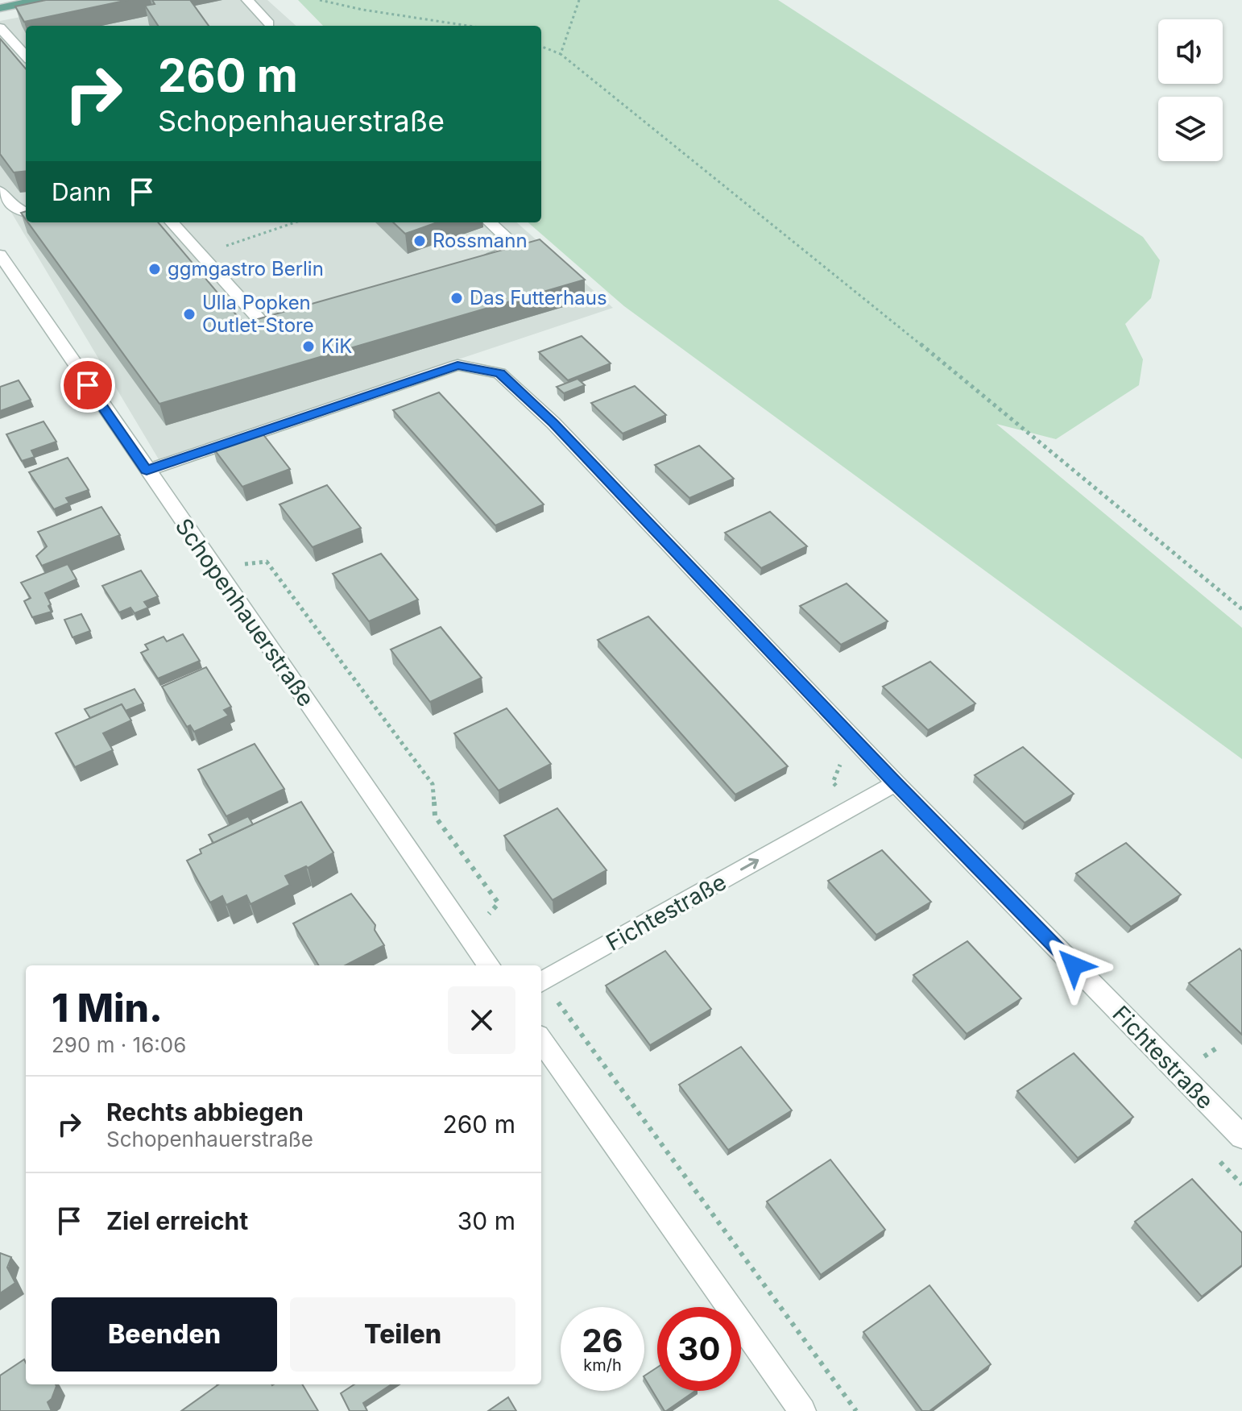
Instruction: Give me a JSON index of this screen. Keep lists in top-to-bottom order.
{
  "streets": {
    "street": ["Schopenhauerstraße", "Fichtestraße"]
  },
  "crossings": [
    ["Schopenhauerstraße", "Fichtestraße"]
  ],
  "places": [
    "Rossmann",
    "ggmgastro Berlin",
    "Das Futterhaus",
    "Ulla Popken Outlet-Store",
    "KiK"
  ],
  "page": {
    "turn": ["260 m", "Schopenhauerstraße"],
    "then": "Dann",
    "heading": ["1 Min.", "290 m · 16:06"],
    "list": [
      {
        "name": "Rechts abbiegen",
        "note": "Schopenhauerstraße",
        "value": "260 m"
      },
      {
        "name": "Ziel erreicht",
        "value": "30 m"
      }
    ],
    "buttons": ["Beenden", "Teilen"],
    "speed": "26 km/h",
    "limit": "30"
  }
}
